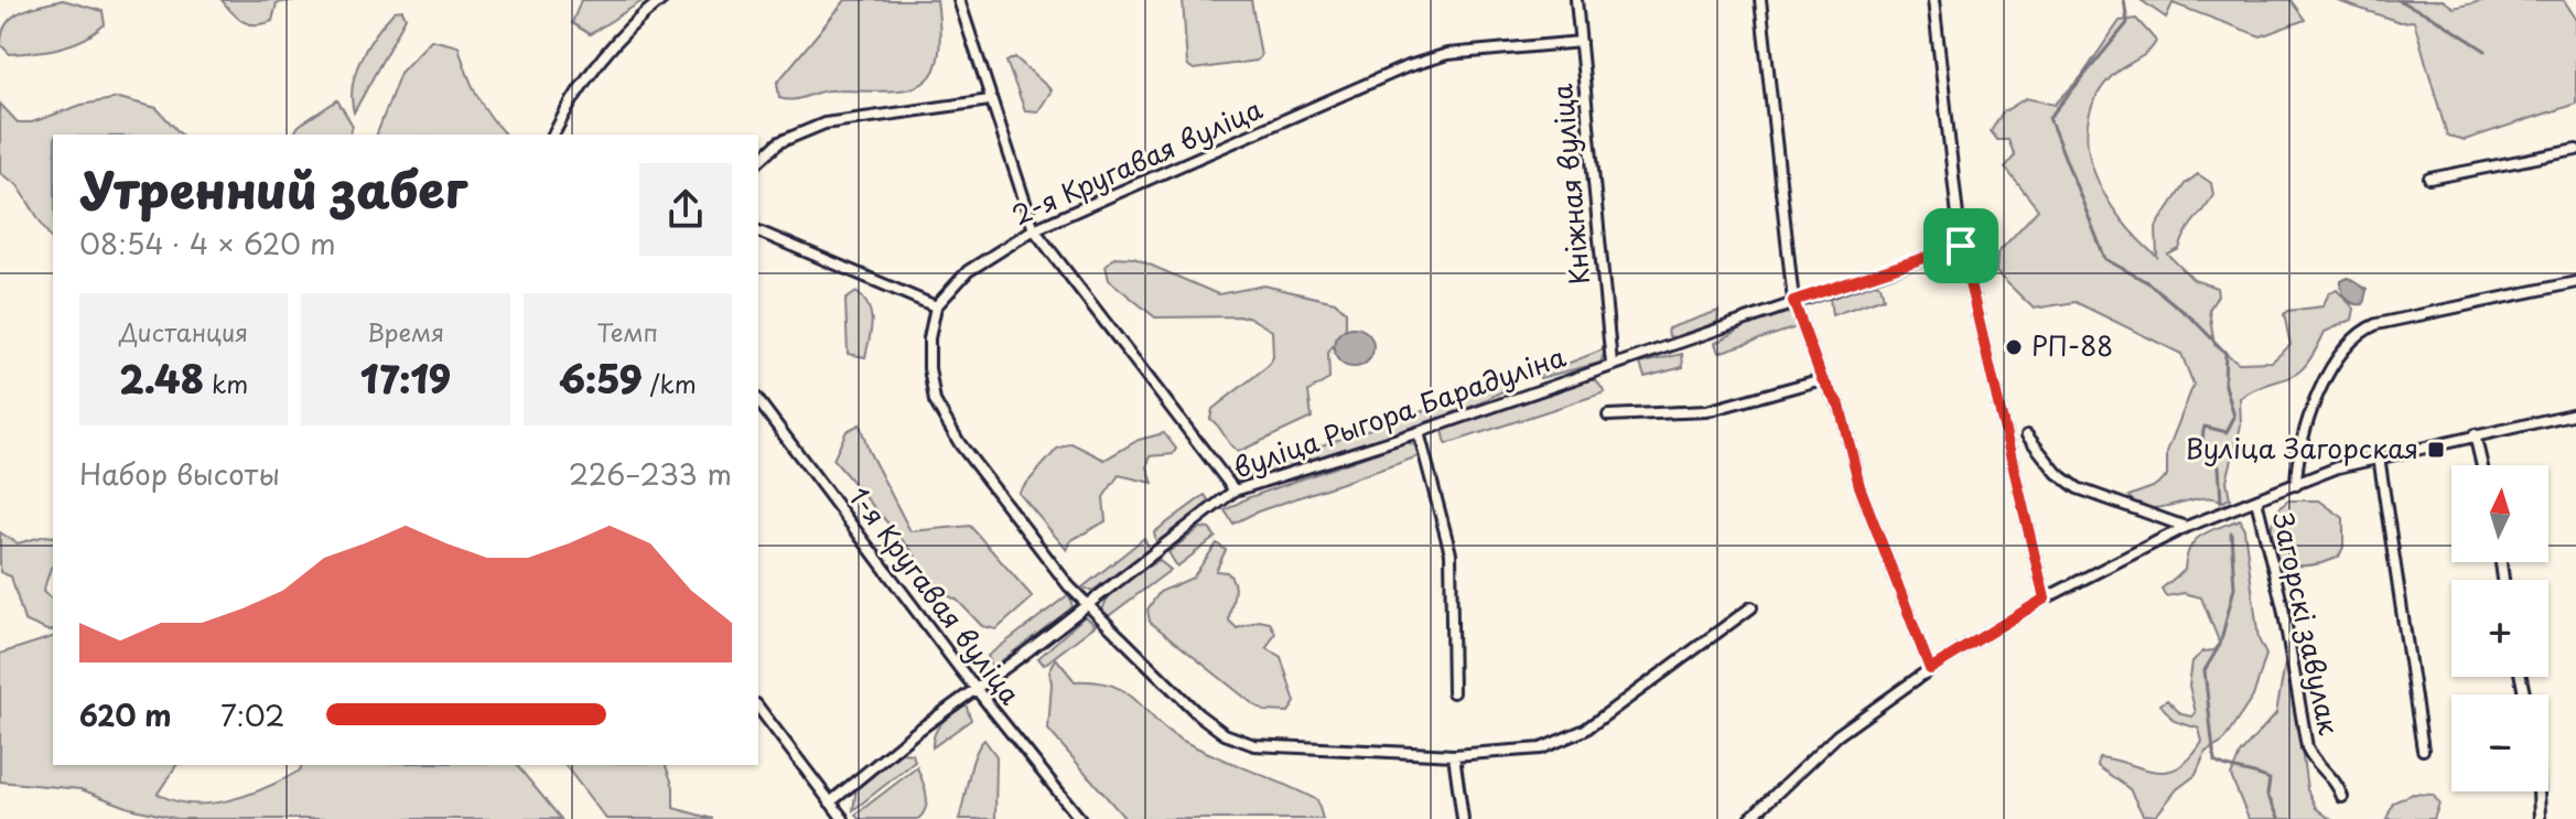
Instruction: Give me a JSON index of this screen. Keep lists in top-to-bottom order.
{
  "streets": {
    "street": [
      "2-я Кругавая вуліца",
      "Кніжная вуліца",
      "вуліца Рыгора Барадуліна",
      "1-я Кругавая вуліца",
      "Загорскі завулак"
    ]
  },
  "crossings": [
    ["2-я Кругавая вуліца", "Кніжная вуліца"],
    ["Кніжная вуліца", "вуліца Рыгора Барадуліна"],
    ["вуліца Рыгора Барадуліна", "1-я Кругавая вуліца"]
  ],
  "places": {
    "other": ["РП-88"],
    "transit": ["Вуліца Загорская"]
  },
  "north": "top",
  "page": {
    "heading": ["Утренний забег", "08:54 · 4 × 620 m"],
    "stats": [
      ["Дистанция", "2.48 km"],
      ["Время", "17:19"],
      ["Темп", "6:59 /km"]
    ],
    "chart": ["Набор высоты", "226–233 m"],
    "map_buttons": ["+", "−"],
    "list": [
      {
        "name": "620 m",
        "note": "7:02"
      }
    ]
  }
}
